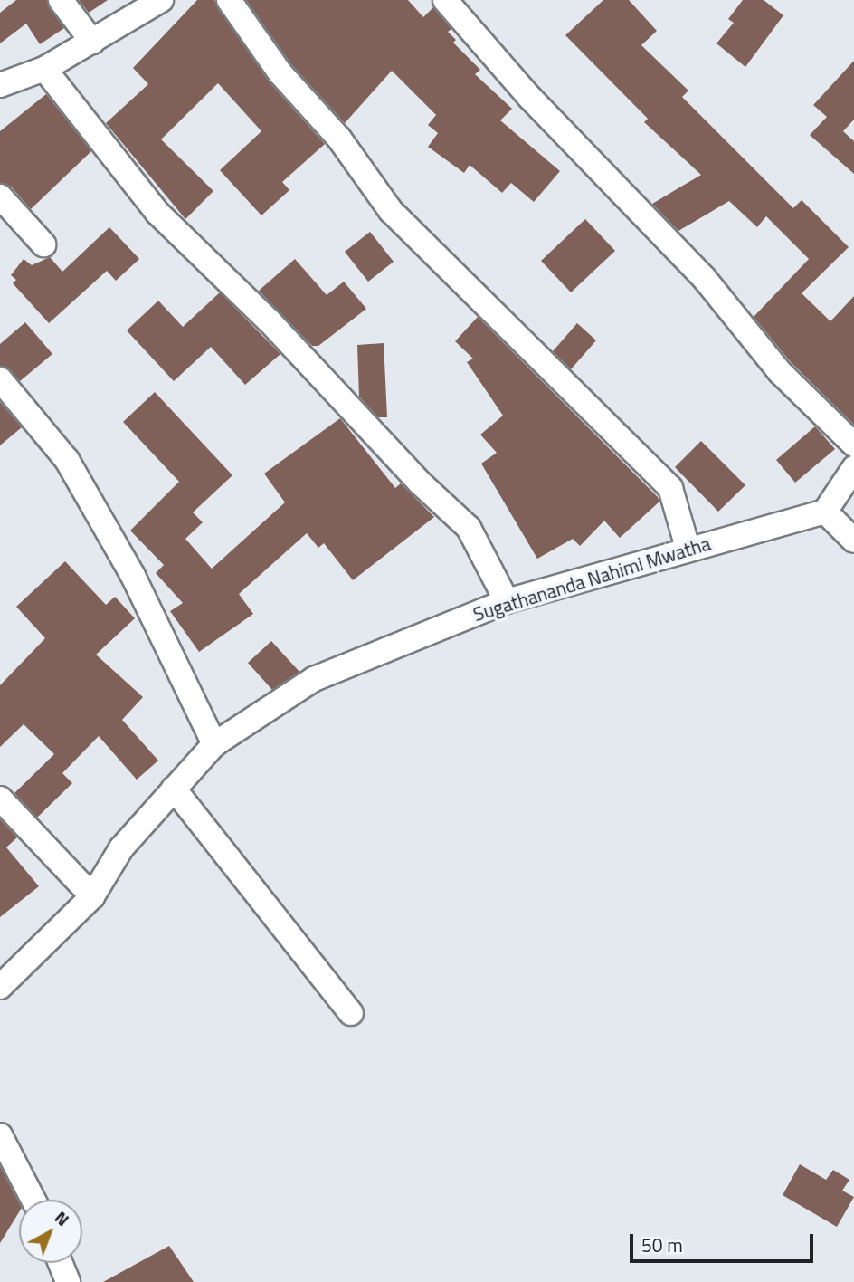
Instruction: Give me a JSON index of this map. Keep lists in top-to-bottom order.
{
  "streets": {
    "street": ["Sugathananda Nahimi Mwatha"]
  },
  "scale_bar": "50 m",
  "north": "top right"
}
